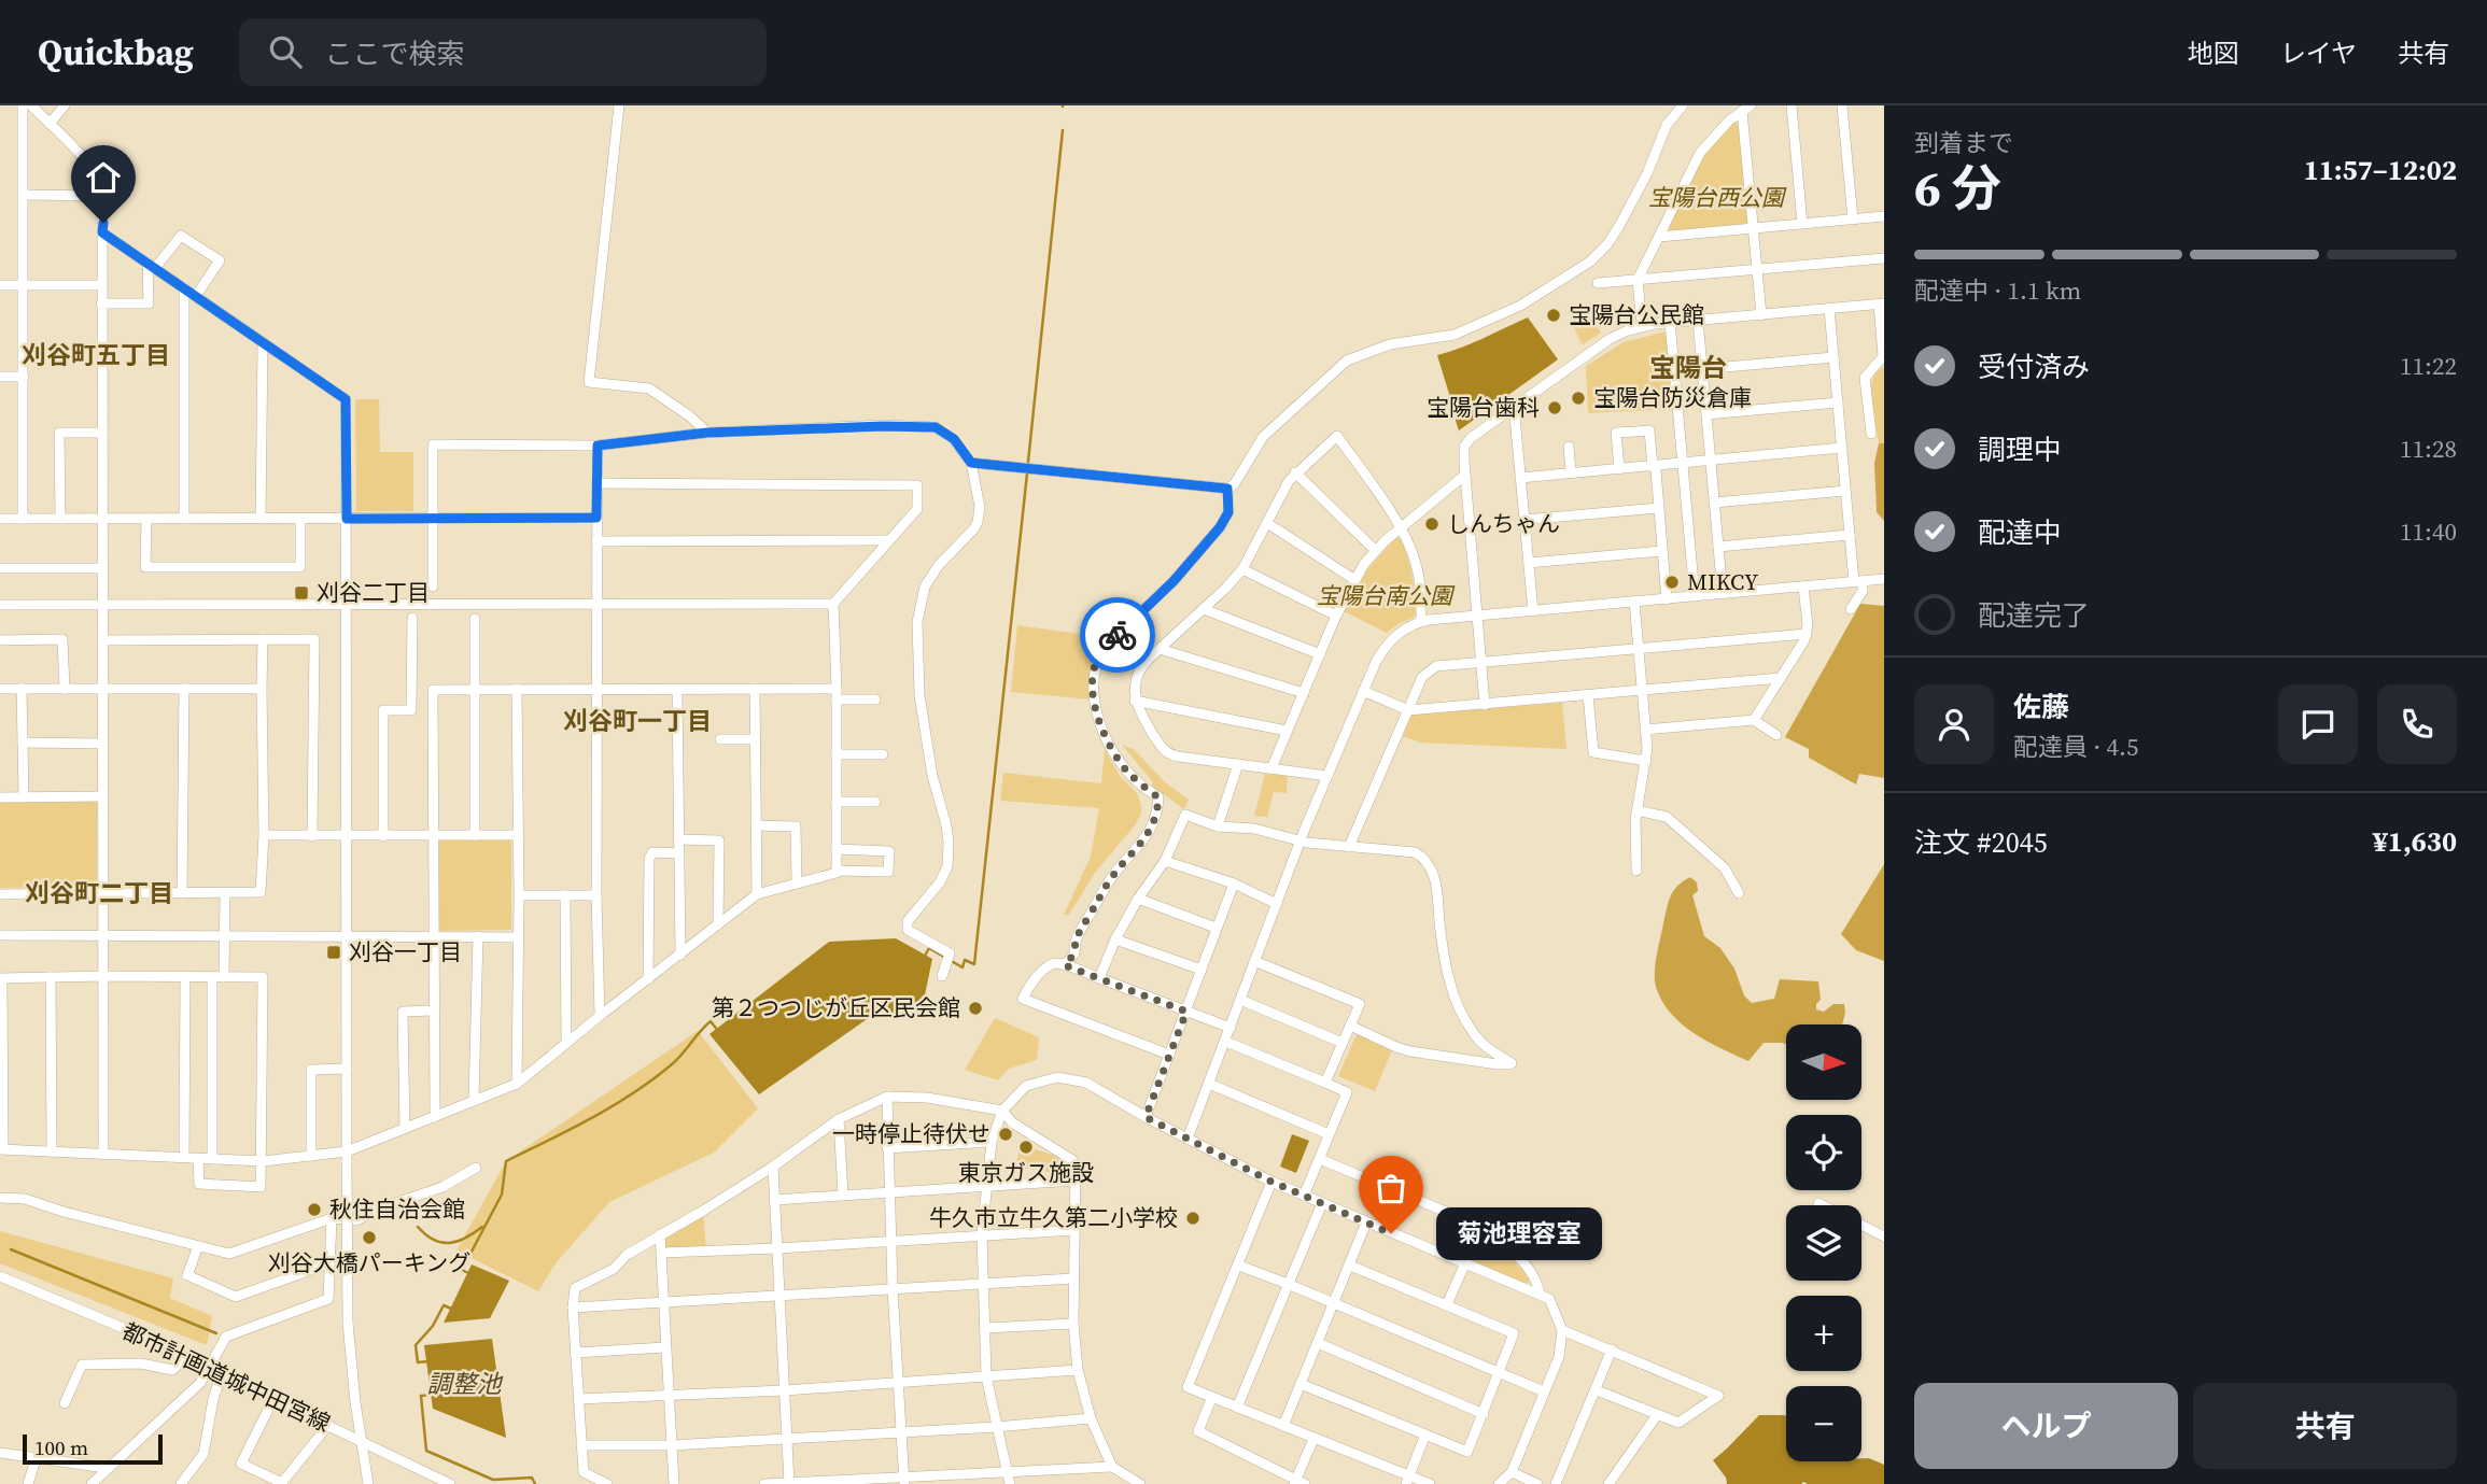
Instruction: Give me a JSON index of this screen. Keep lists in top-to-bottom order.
{
  "streets": {
    "street": ["都市計画道城中田宮線"]
  },
  "districts": [
    "刈谷町五丁目",
    "宝陽台",
    "刈谷町一丁目",
    "刈谷町二丁目"
  ],
  "water": ["調整池"],
  "parks": ["宝陽台西公園", "宝陽台南公園"],
  "places": {
    "other": [
      "宝陽台公民館",
      "宝陽台防災倉庫",
      "宝陽台歯科",
      "しんちゃん",
      "MIKCY",
      "第２つつじが丘区民会館",
      "一時停止待伏せ",
      "東京ガス施設",
      "秋住自治会館",
      "牛久市立牛久第二小学校",
      "菊池理容室",
      "刈谷大橋パーキング"
    ],
    "transit": ["刈谷二丁目", "刈谷一丁目"]
  },
  "scale_bar": "100 m",
  "north": "right",
  "page": {
    "header": "Quickbag",
    "search": "ここで検索",
    "nav": ["地図", "レイヤ", "共有"],
    "heading": ["6 分", "到着まで", "11:57–12:02"],
    "panel": [
      "佐藤",
      "配達員 · 4.5",
      "注文 #2045",
      "¥1,630"
    ],
    "bar": "配達中 · 1.1 km",
    "list": [
      ["受付済み", "11:22"],
      ["調理中", "11:28"],
      ["配達中", "11:40"],
      "配達完了"
    ],
    "map_buttons": ["+", "−"],
    "bubble": "菊池理容室",
    "buttons": ["ヘルプ", "共有"],
    "scale": "100 m"
  }
}
